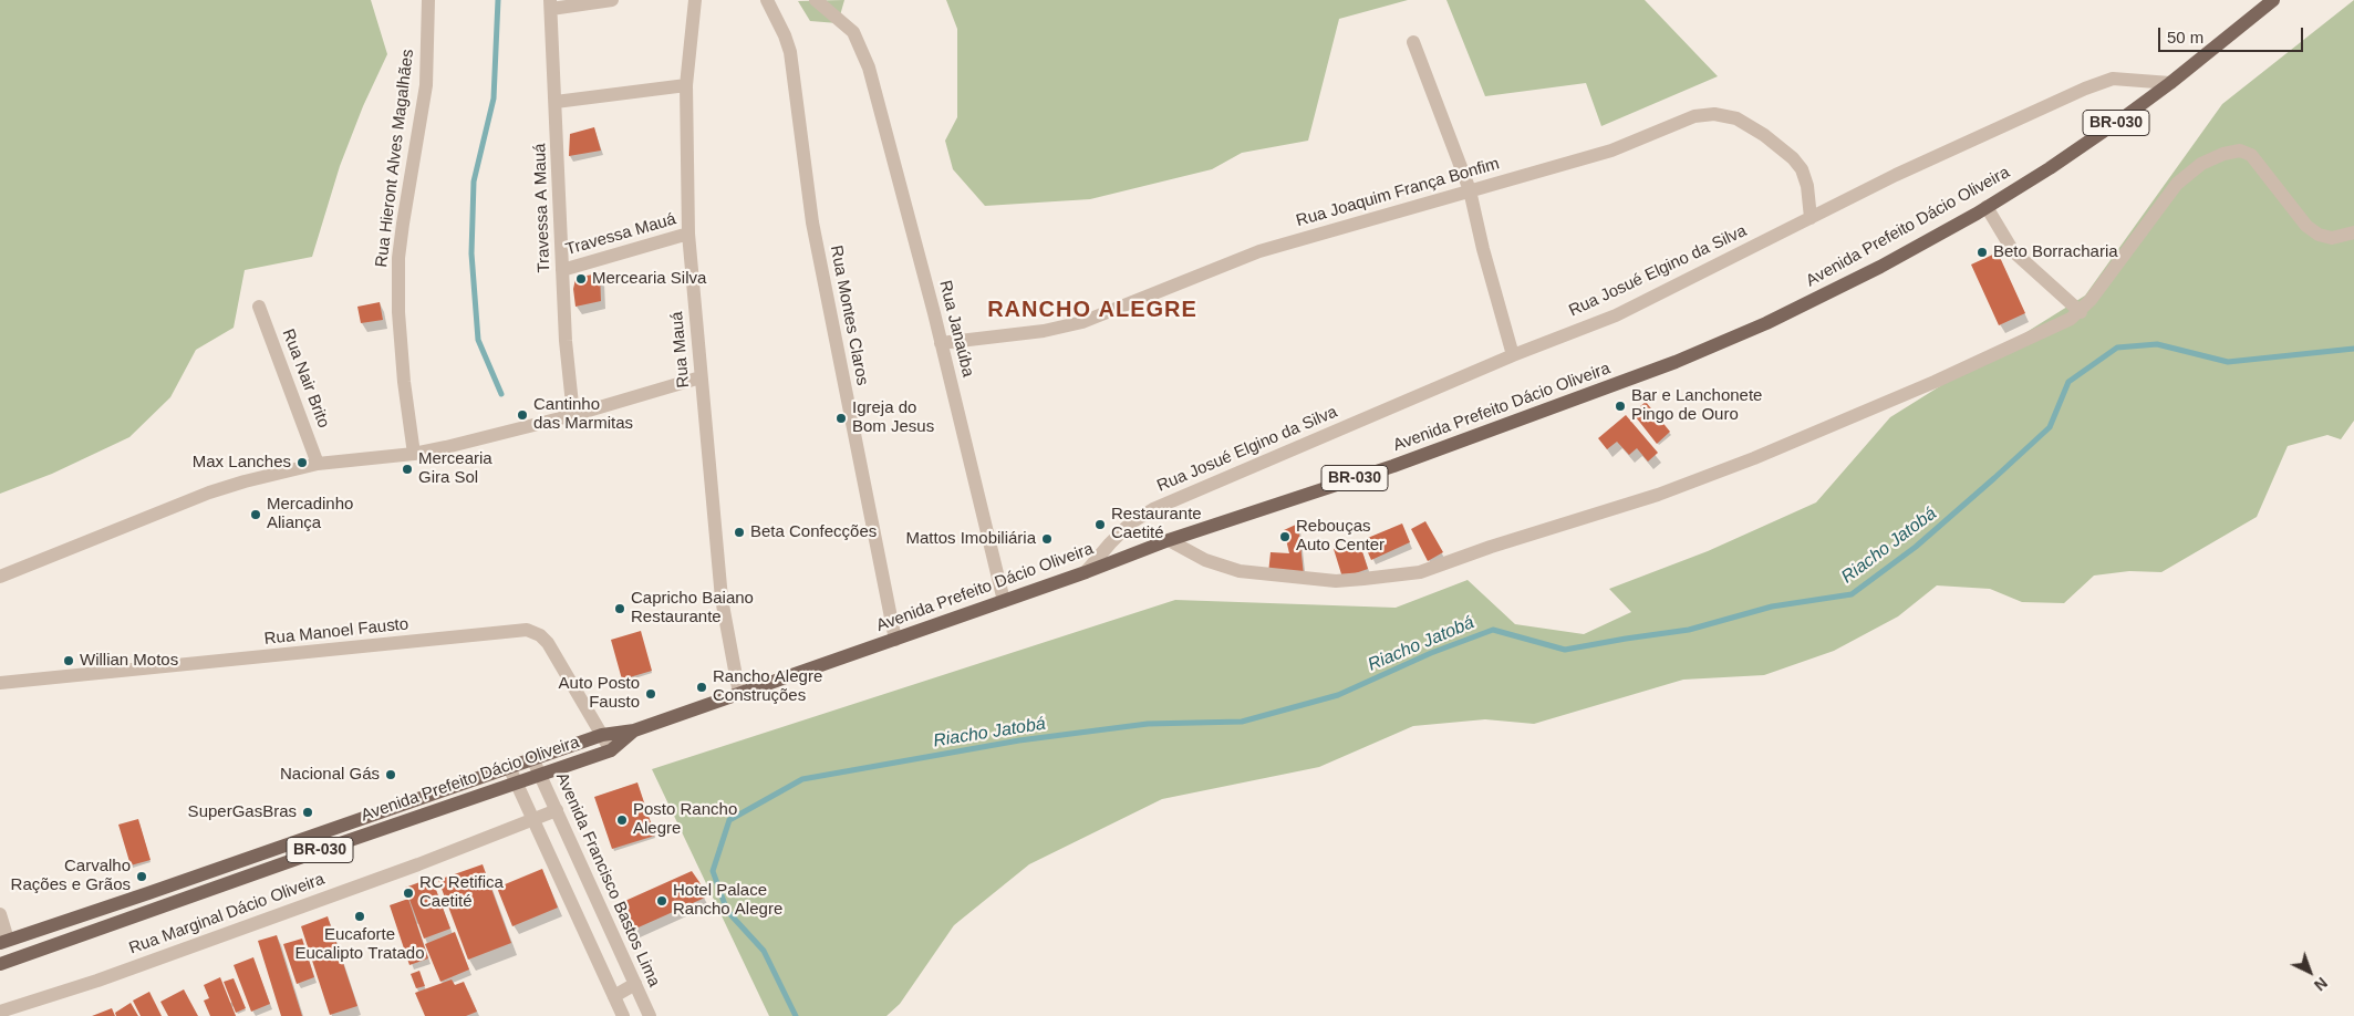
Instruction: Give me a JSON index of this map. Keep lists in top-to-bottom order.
{
  "streets": {
    "main road": ["BR-030", "Avenida Prefeito Dácio Oliveira"],
    "street": [
      "Rua Hieront Alves Magalhães",
      "Rua Joaquim França Bonfim",
      "Travessa A Mauá",
      "Travessa Mauá",
      "Rua Josué Elgino da Silva",
      "Rua Montes Claros",
      "Rua Janaúba",
      "Rua Mauá",
      "Rua Nair Brito",
      "Rua Manoel Fausto",
      "Avenida Francisco Bastos Lima",
      "Rua Marginal Dácio Oliveira"
    ]
  },
  "crossings": [
    ["BR-030", "Avenida Prefeito Dácio Oliveira"],
    ["BR-030", "Rua Josué Elgino da Silva"],
    ["Rua Joaquim França Bonfim", "Rua Josué Elgino da Silva"],
    ["Rua Joaquim França Bonfim", "Rua Janaúba"],
    ["Travessa A Mauá", "Travessa Mauá"],
    ["Avenida Prefeito Dácio Oliveira", "Rua Josué Elgino da Silva"],
    ["Avenida Prefeito Dácio Oliveira", "Rua Montes Claros"],
    ["Avenida Prefeito Dácio Oliveira", "Rua Janaúba"],
    ["Avenida Prefeito Dácio Oliveira", "Rua Mauá"],
    ["Avenida Prefeito Dácio Oliveira", "Rua Manoel Fausto"],
    ["Avenida Prefeito Dácio Oliveira", "Avenida Francisco Bastos Lima"],
    ["Travessa Mauá", "Rua Mauá"],
    ["Avenida Francisco Bastos Lima", "Rua Marginal Dácio Oliveira"]
  ],
  "districts": ["RANCHO ALEGRE"],
  "water": ["Riacho Jatobá"],
  "places": [
    "Beto Borracharia",
    "Mercearia Silva",
    "Bar e Lanchonete Pingo de Ouro",
    "Cantinho das Marmitas",
    "Igreja do Bom Jesus",
    "Max Lanches",
    "Mercearia Gira Sol",
    "Mercadinho Aliança",
    "Restaurante Caetité",
    "Beta Confecções",
    "Rebouças Auto Center",
    "Mattos Imobiliária",
    "Capricho Baiano Restaurante",
    "Willian Motos",
    "Rancho Alegre Construções",
    "Auto Posto Fausto",
    "Nacional Gás",
    "SuperGasBras",
    "Posto Rancho Alegre",
    "Carvalho Rações e Grãos",
    "RC Retifica Caetité",
    "Hotel Palace Rancho Alegre",
    "Eucaforte Eucalipto Tratado"
  ],
  "scale_bar": "50 m",
  "north": "bottom right"
}
